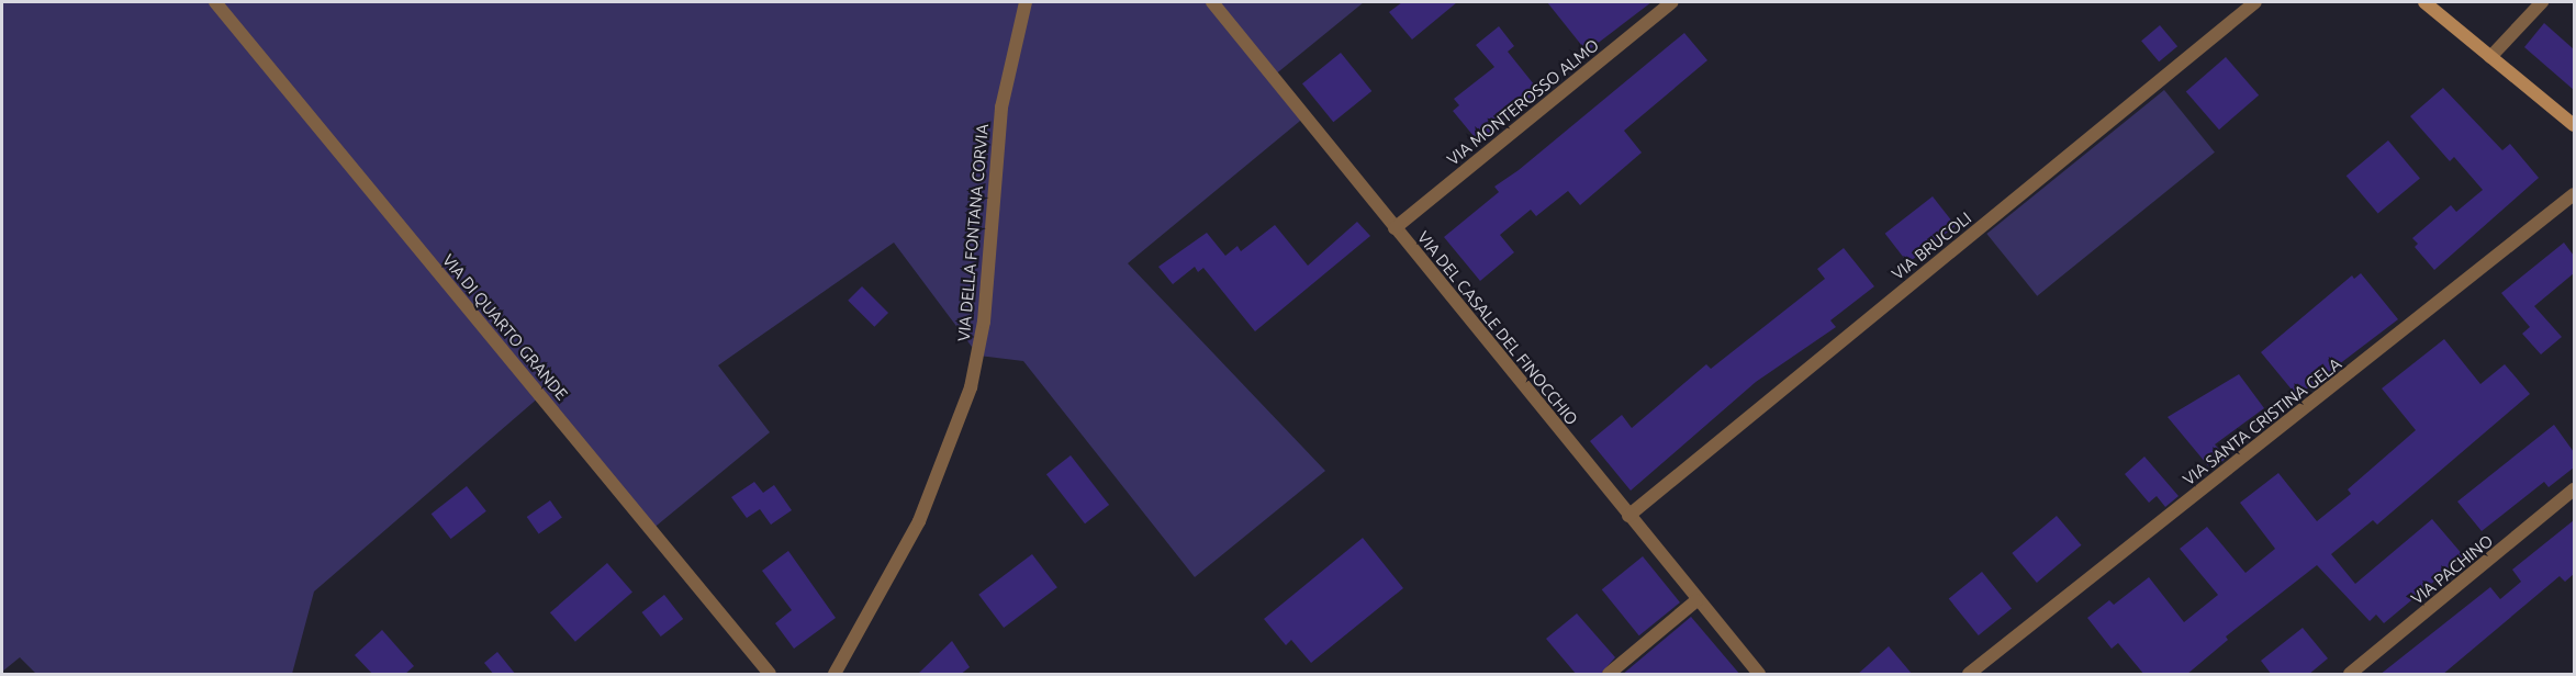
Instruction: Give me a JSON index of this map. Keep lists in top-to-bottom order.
{
  "streets": {
    "street": [
      "VIA MONTEROSSO ALMO",
      "VIA DELLA FONTANA CORVIA",
      "VIA BRUCOLI",
      "VIA DI QUARTO GRANDE",
      "VIA DEL CASALE DEL FINOCCHIO",
      "VIA SANTA CRISTINA GELA",
      "VIA PACHINO"
    ]
  },
  "crossings": [
    ["VIA MONTEROSSO ALMO", "VIA DEL CASALE DEL FINOCCHIO"],
    ["VIA BRUCOLI", "VIA DEL CASALE DEL FINOCCHIO"]
  ]
}
